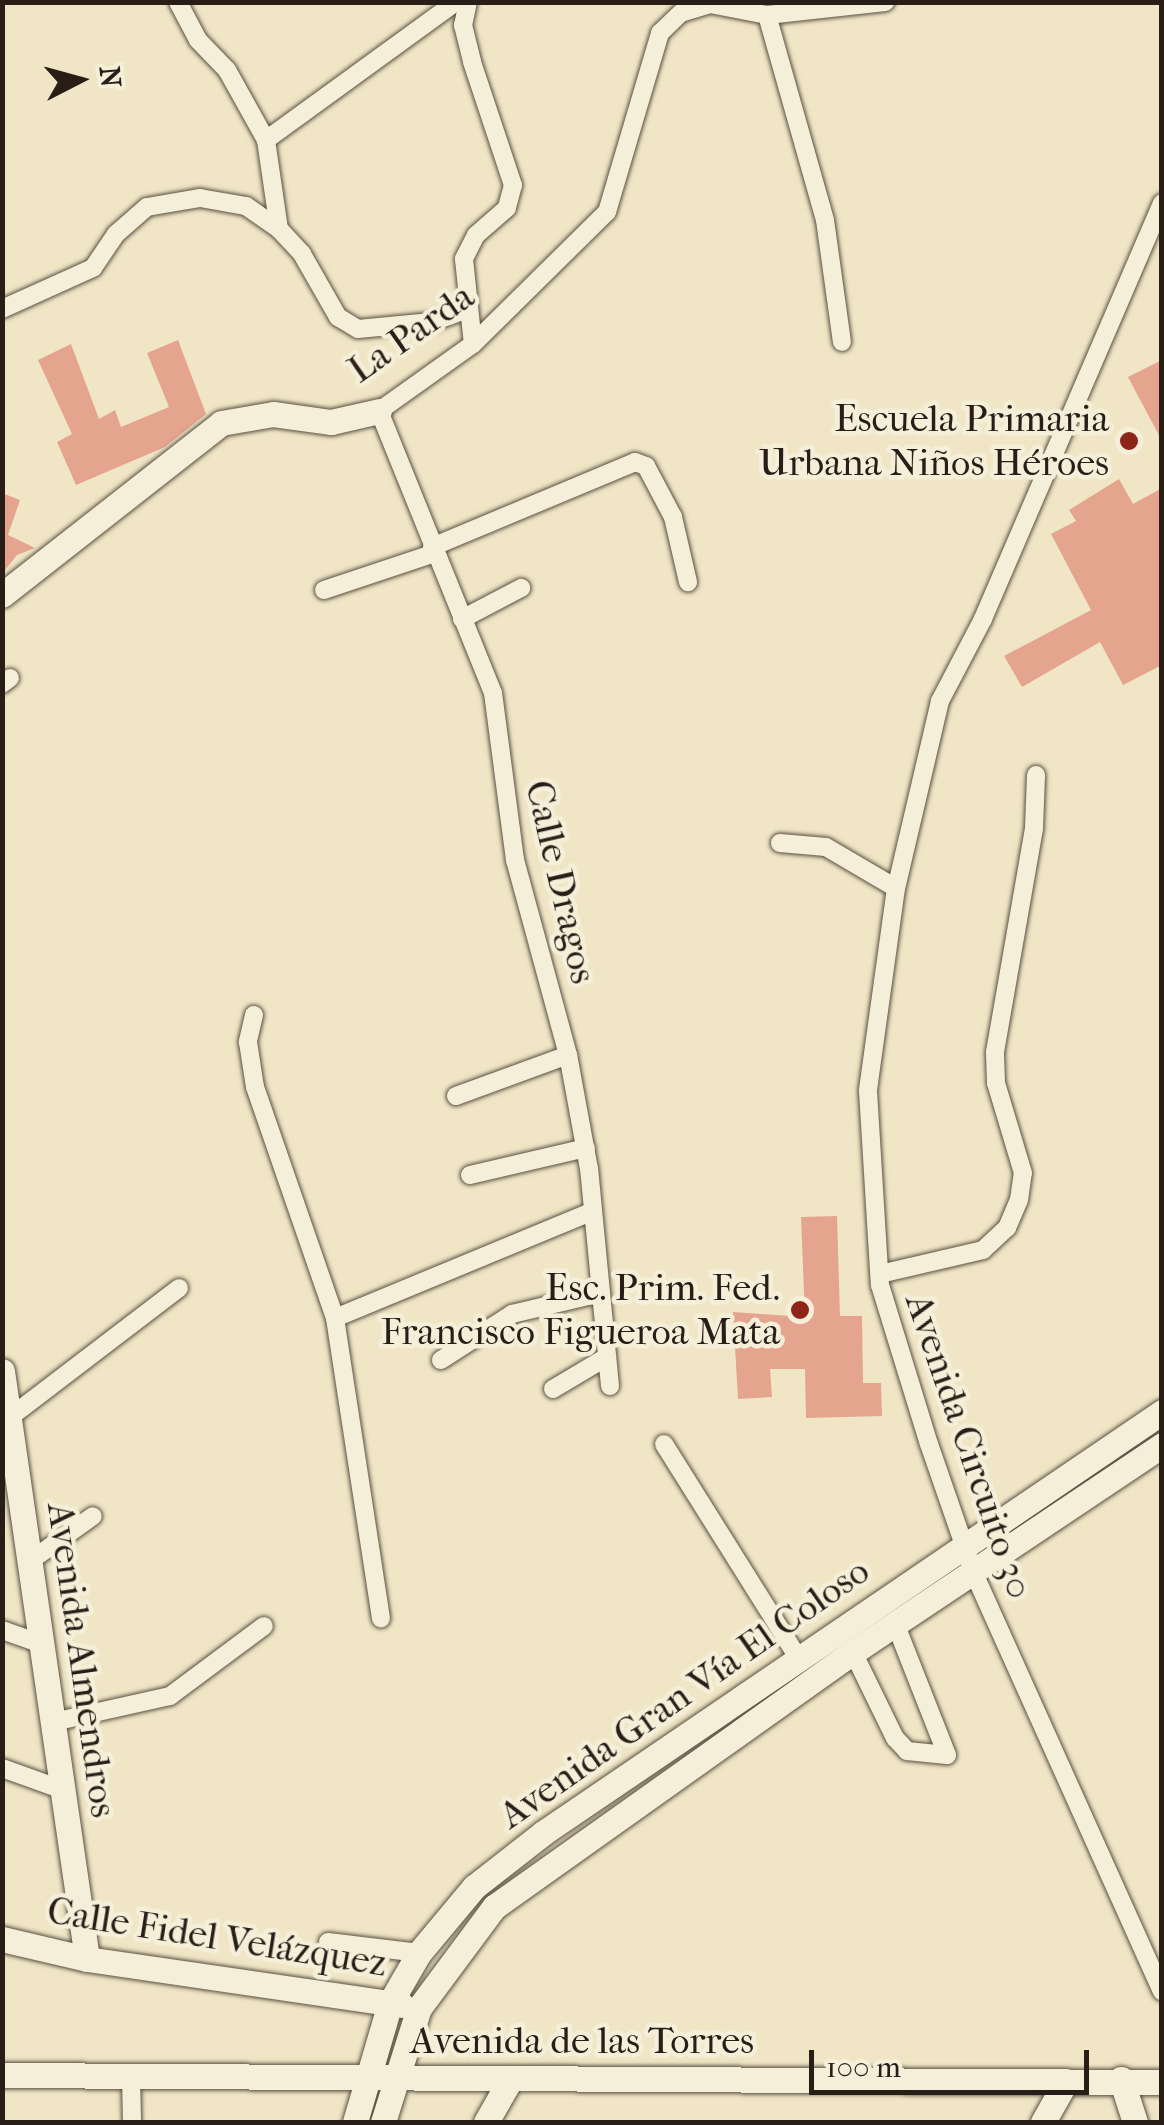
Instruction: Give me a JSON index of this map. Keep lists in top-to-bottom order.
{
  "streets": {
    "main road": [
      "La Parda",
      "Avenida Almendros",
      "Avenida Gran Vía El Coloso",
      "Calle Fidel Velázquez",
      "Avenida de las Torres"
    ],
    "street": ["Calle Dragos", "Avenida Circuito 30"]
  },
  "crossings": [
    ["La Parda", "Calle Dragos"],
    ["Avenida Circuito 30", "Avenida Gran Vía El Coloso"],
    ["Avenida Almendros", "Calle Fidel Velázquez"],
    ["Avenida Gran Vía El Coloso", "Calle Fidel Velázquez"],
    ["Avenida Gran Vía El Coloso", "Avenida de las Torres"]
  ],
  "places": ["Escuela Primaria Urbana Niños Héroes", "Esc. Prim. Fed. Francisco Figueroa Mata"],
  "scale_bar": "100 m",
  "north": "right"
}
